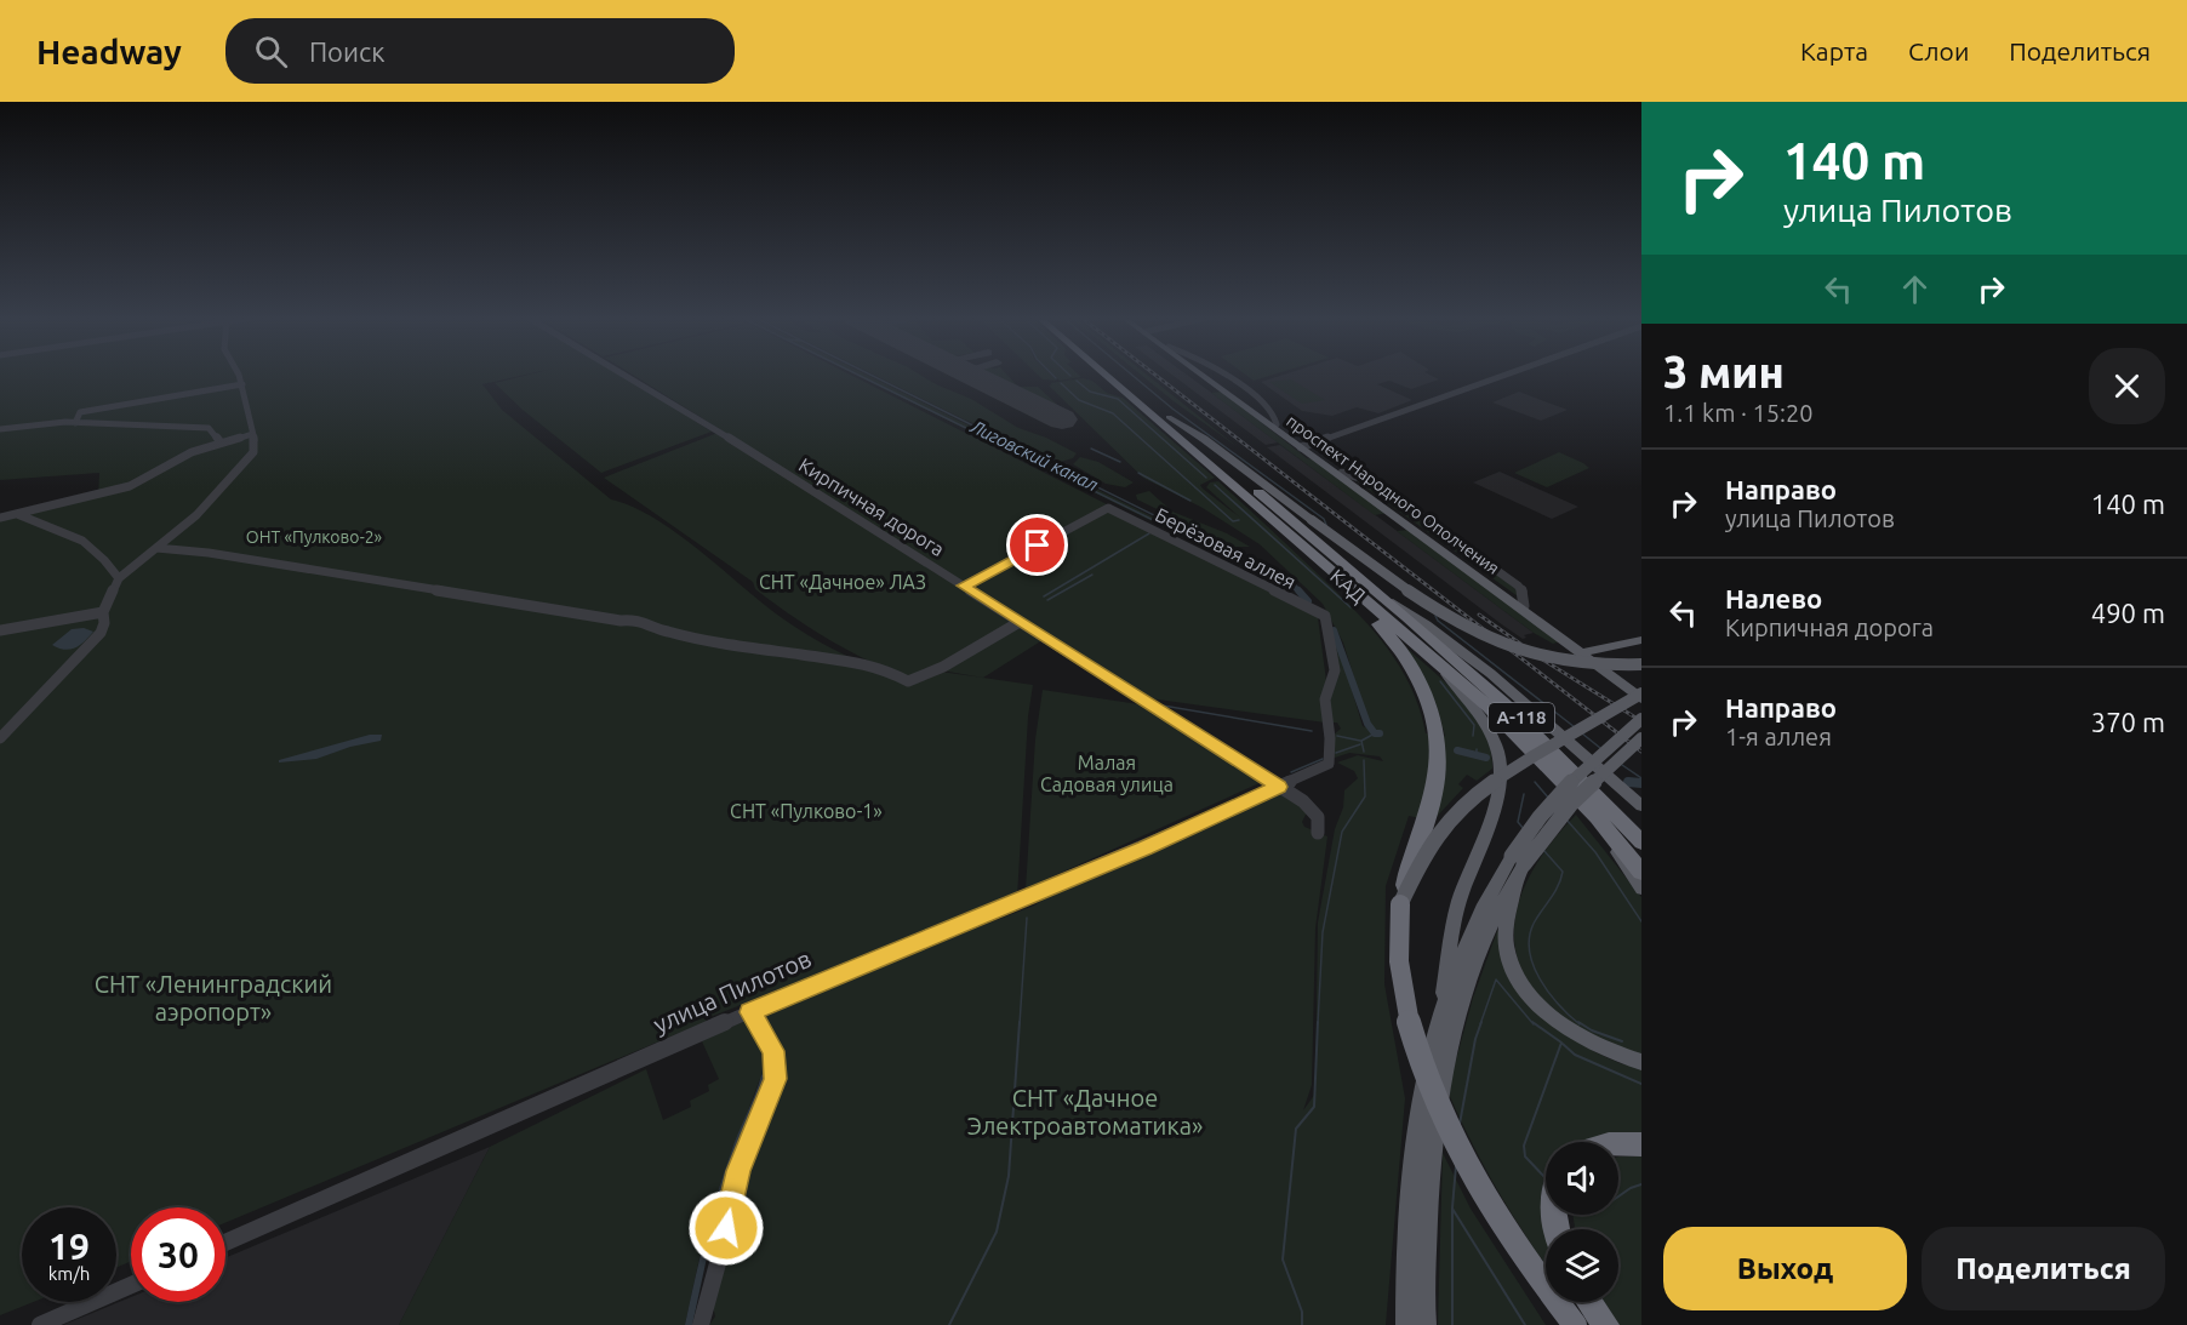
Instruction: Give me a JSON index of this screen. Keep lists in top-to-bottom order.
{
  "streets": {
    "highway": ["КАД", "А-118"],
    "main road": ["проспект Народного Ополчения"],
    "street": ["Кирпичная дорога", "Берёзовая аллея", "улица Пилотов"]
  },
  "crossings": [
    ["Кирпичная дорога", "Берёзовая аллея"],
    ["Кирпичная дорога", "улица Пилотов"],
    ["Берёзовая аллея", "улица Пилотов"]
  ],
  "water": ["Лиговский канал"],
  "parks": [
    "ОНТ «Пулково-2»",
    "СНТ «Дачное» ЛАЗ",
    "Малая Садовая улица",
    "СНТ «Пулково-1»",
    "СНТ «Ленинградский аэропорт»",
    "СНТ «Дачное Электроавтоматика»"
  ],
  "page": {
    "header": "Headway",
    "search": "Поиск",
    "nav": ["Карта", "Слои", "Поделиться"],
    "turn": ["140 m", "улица Пилотов"],
    "heading": ["3 мин", "1.1 km · 15:20"],
    "list": [
      {
        "name": "Направо",
        "note": "улица Пилотов",
        "value": "140 m"
      },
      {
        "name": "Налево",
        "note": "Кирпичная дорога",
        "value": "490 m"
      },
      {
        "name": "Направо",
        "note": "1-я аллея",
        "value": "370 m"
      }
    ],
    "speed": "19 km/h",
    "limit": "30",
    "buttons": ["Выход", "Поделиться"]
  }
}
